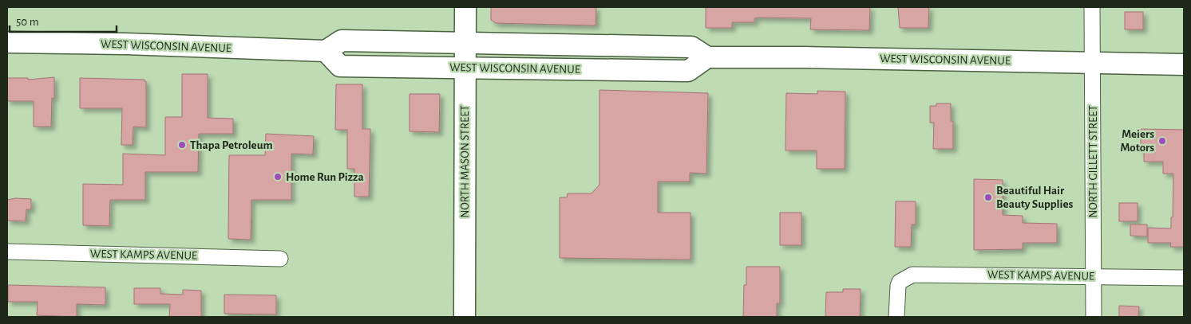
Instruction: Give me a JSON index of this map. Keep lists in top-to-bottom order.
{
  "streets": {
    "main road": ["WEST WISCONSIN AVENUE", "NORTH MASON STREET"],
    "street": ["NORTH GILLETT STREET", "WEST KAMPS AVENUE"]
  },
  "crossings": [
    ["WEST WISCONSIN AVENUE", "NORTH MASON STREET"],
    ["WEST WISCONSIN AVENUE", "NORTH GILLETT STREET"],
    ["NORTH GILLETT STREET", "WEST KAMPS AVENUE"]
  ],
  "places": [
    "Meiers Motors",
    "Thapa Petroleum",
    "Home Run Pizza",
    "Beautiful Hair Beauty Supplies"
  ],
  "scale_bar": "50 m"
}
